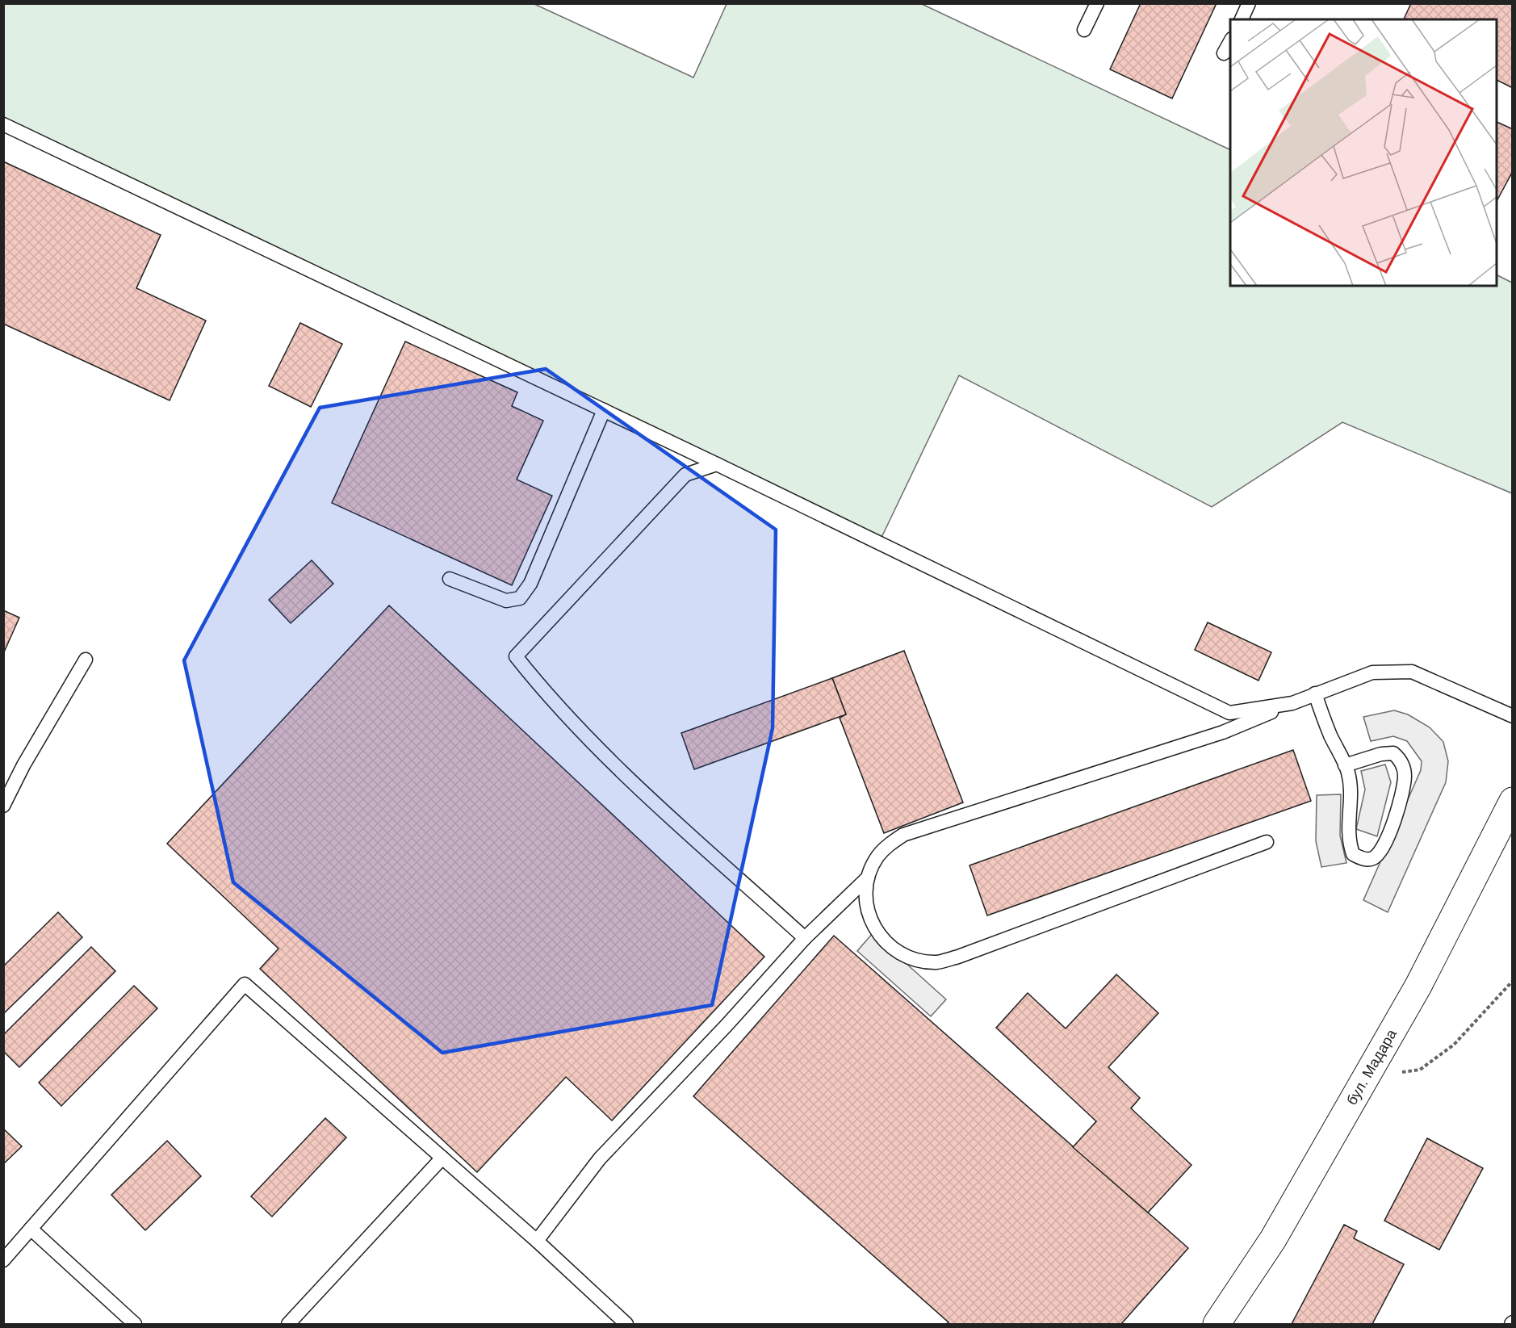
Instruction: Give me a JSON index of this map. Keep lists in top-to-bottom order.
{
  "streets": {
    "main road": ["бул. Мадара"]
  }
}
